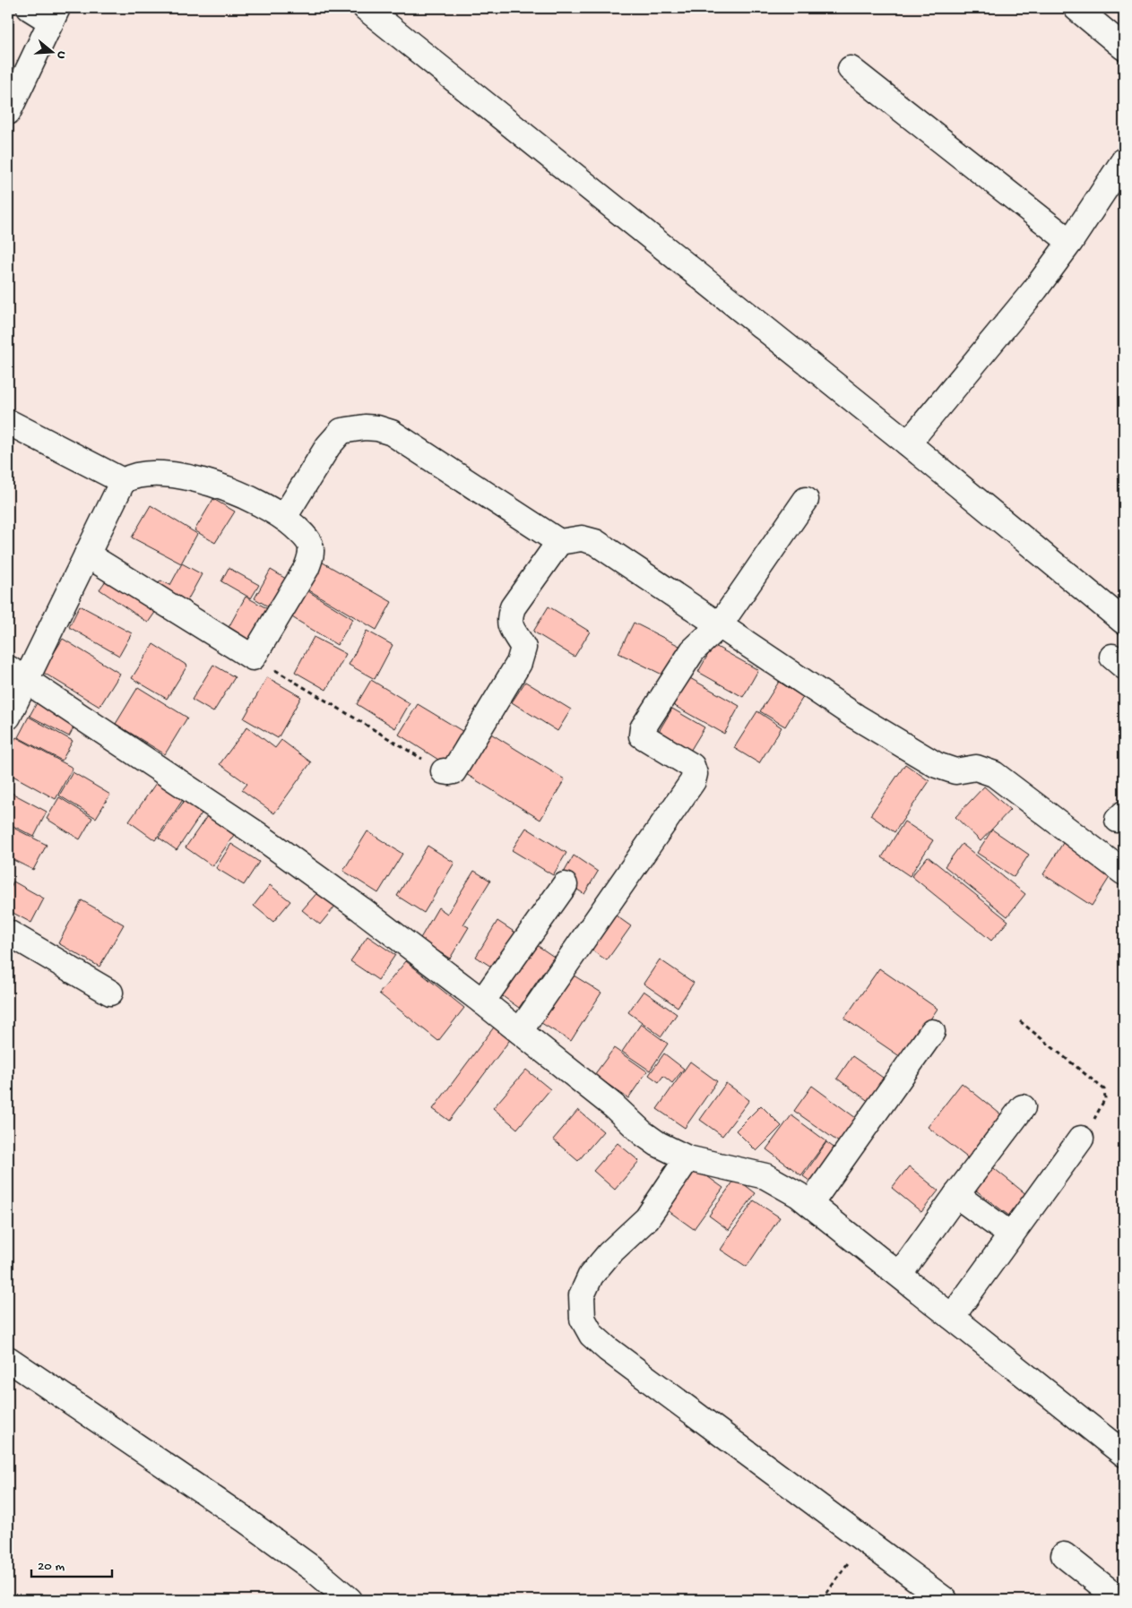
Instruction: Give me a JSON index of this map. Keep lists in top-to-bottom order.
{
  "scale_bar": "20 m",
  "north": "right"
}
